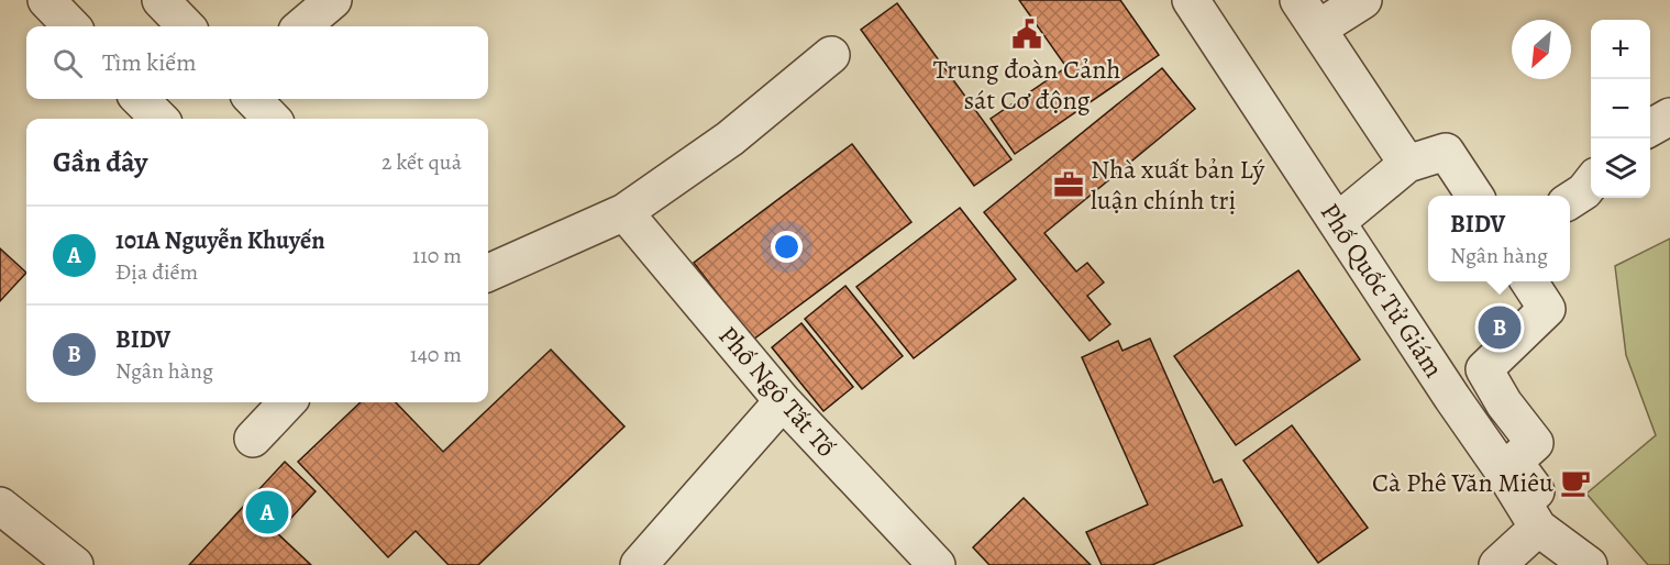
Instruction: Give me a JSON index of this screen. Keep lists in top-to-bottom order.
{
  "streets": {
    "street": ["Phố Quốc Tử Giám", "Phố Ngô Tất Tố"]
  },
  "places": {
    "public building": ["Trung đoàn Cảnh sát Cơ động"],
    "office": ["Nhà xuất bản Lý luận chính trị"],
    "cafe": ["Cà Phê Văn Miêu"]
  },
  "north": "bottom left",
  "page": {
    "map_buttons": ["+", "−"],
    "search": "Tìm kiếm",
    "heading": ["Gần đây", "2 kết quả"],
    "popup": ["BIDV", "Ngân hàng"],
    "list": [
      {
        "mark": "A",
        "name": "101A Nguyễn Khuyến",
        "note": "Địa điểm",
        "value": "110 m"
      },
      {
        "mark": "B",
        "name": "BIDV",
        "note": "Ngân hàng",
        "value": "140 m"
      }
    ],
    "pins": ["B", "A"]
  }
}
